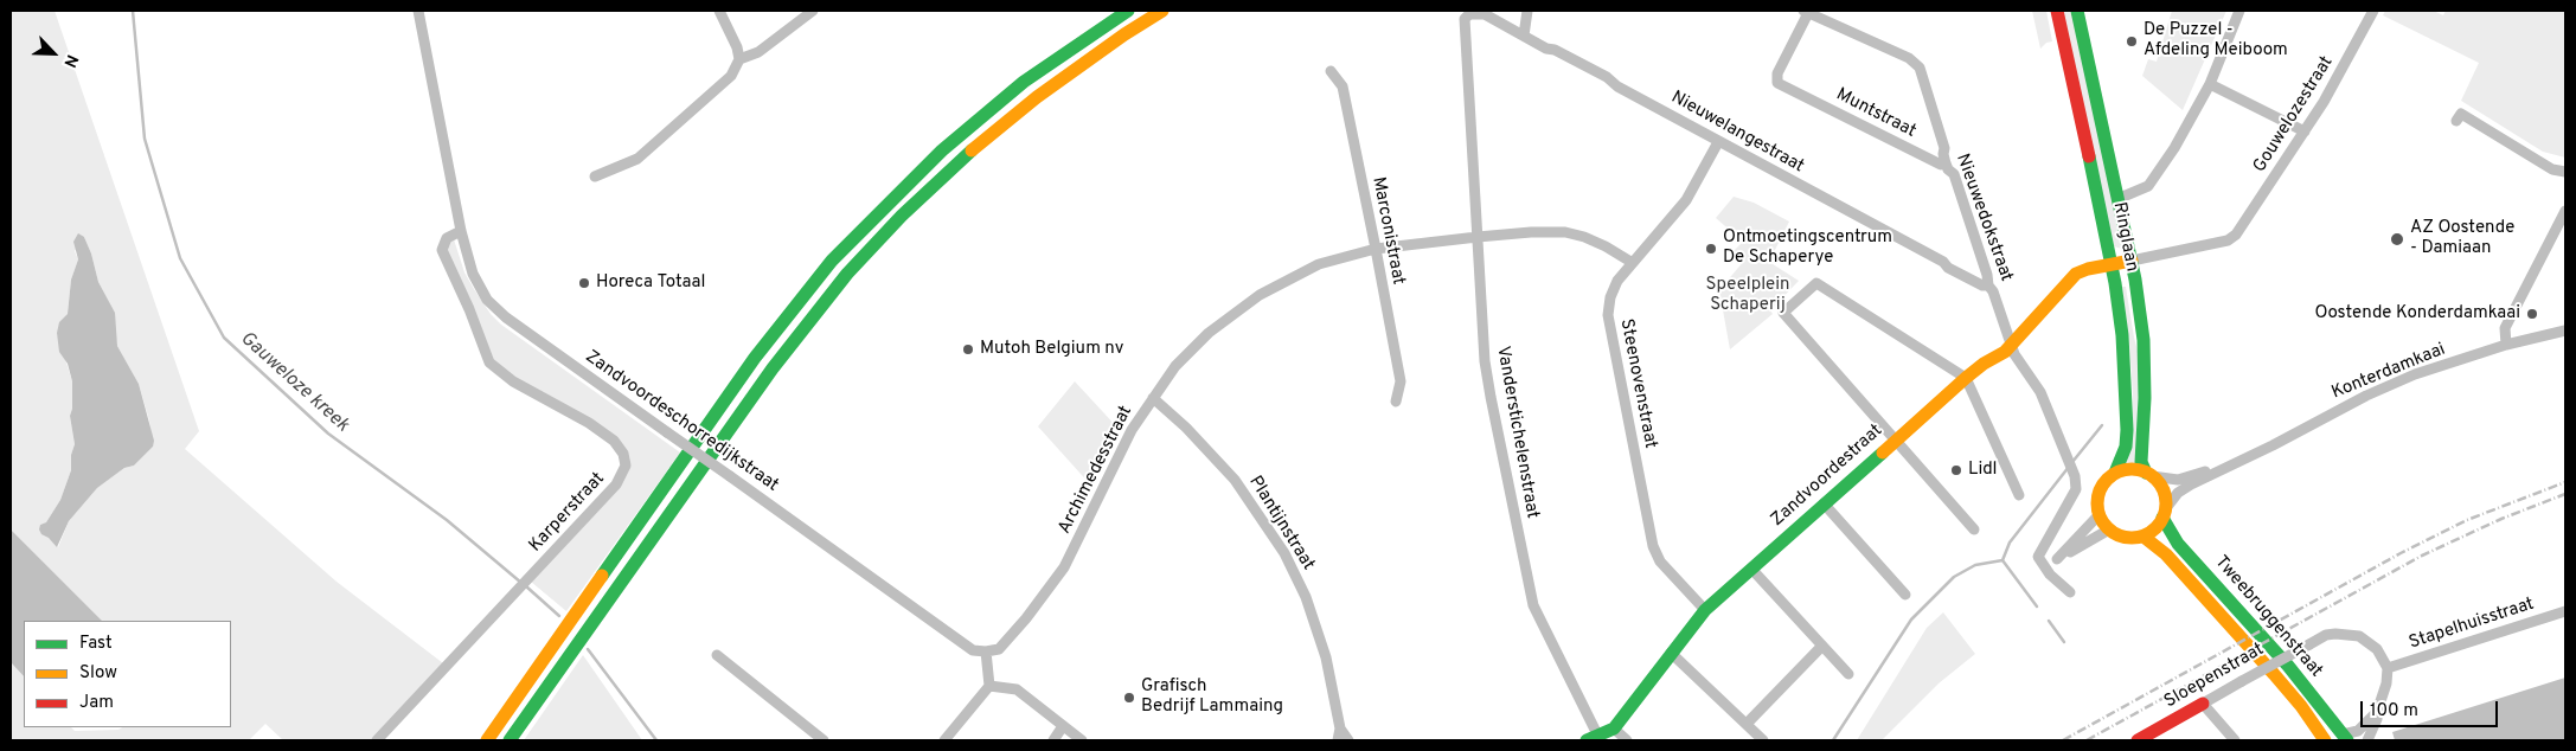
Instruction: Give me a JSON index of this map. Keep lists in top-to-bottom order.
{
  "streets": {
    "main road": [
      "Ringlaan",
      "Zandvoordestraat",
      "Tweebruggenstraat",
      "Sloepenstraat"
    ],
    "street": [
      "Muntstraat",
      "Gouwelozestraat",
      "Nieuwelangestraat",
      "Nieuwedokstraat",
      "Marconistraat",
      "Konterdamkaai",
      "Steenovenstraat",
      "Zandvoordeschorredijkstraat",
      "Vanderstichelenstraat",
      "Archimedesstraat",
      "Karperstraat",
      "Plantijnstraat",
      "Stapelhuisstraat"
    ]
  },
  "crossings": [
    ["Muntstraat", "Nieuwedokstraat"],
    ["Gouwelozestraat", "Ringlaan"],
    ["Gouwelozestraat", "Zandvoordestraat"],
    ["Nieuwelangestraat", "Nieuwedokstraat"],
    ["Nieuwelangestraat", "Steenovenstraat"],
    ["Nieuwelangestraat", "Vanderstichelenstraat"],
    ["Nieuwedokstraat", "Zandvoordestraat"],
    ["Marconistraat", "Archimedesstraat"],
    ["Ringlaan", "Konterdamkaai"],
    ["Ringlaan", "Zandvoordestraat"],
    ["Ringlaan", "Tweebruggenstraat"],
    ["Konterdamkaai", "Tweebruggenstraat"],
    ["Steenovenstraat", "Archimedesstraat"],
    ["Steenovenstraat", "Zandvoordestraat"],
    ["Zandvoordeschorredijkstraat", "Archimedesstraat"],
    ["Zandvoordeschorredijkstraat", "Karperstraat"],
    ["Vanderstichelenstraat", "Archimedesstraat"],
    ["Vanderstichelenstraat", "Zandvoordestraat"],
    ["Archimedesstraat", "Plantijnstraat"],
    ["Stapelhuisstraat", "Sloepenstraat"]
  ],
  "water": ["Gauweloze kreek"],
  "parks": ["Speelplein Schaperij"],
  "places": [
    "De Puzzel - Afdeling Meiboom",
    "AZ Oostende - Damiaan",
    "Ontmoetingscentrum De Schaperye",
    "Horeca Totaal",
    "Oostende Konderdamkaai",
    "Mutoh Belgium nv",
    "Lidl",
    "Grafisch Bedrijf Lammaing"
  ],
  "legend": ["Fast", "Slow", "Jam"],
  "scale_bar": "100 m",
  "north": "bottom right"
}
